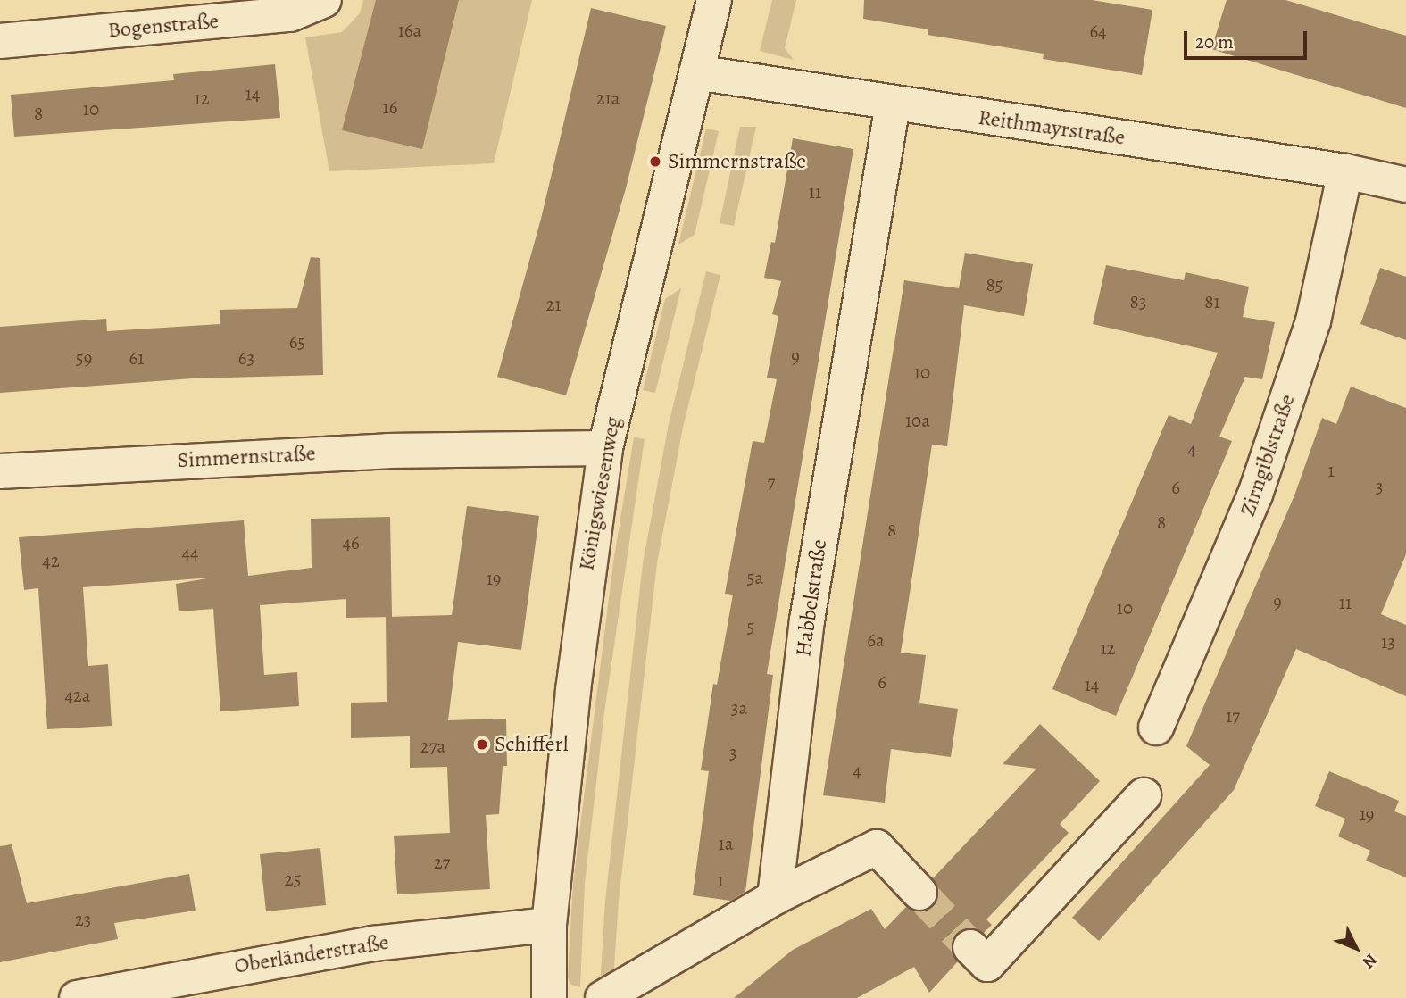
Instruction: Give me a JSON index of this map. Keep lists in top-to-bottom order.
{
  "streets": {
    "street": [
      "Bogenstraße",
      "Reithmayrstraße",
      "Zirngiblstraße",
      "Simmernstraße",
      "Königswiesenweg",
      "Habbelstraße",
      "Oberländerstraße"
    ]
  },
  "crossings": [
    ["Reithmayrstraße", "Zirngiblstraße"],
    ["Reithmayrstraße", "Königswiesenweg"],
    ["Reithmayrstraße", "Habbelstraße"],
    ["Simmernstraße", "Königswiesenweg"],
    ["Königswiesenweg", "Oberländerstraße"]
  ],
  "places": ["Simmernstraße", "Schifferl"],
  "house_numbers": [
    "16a",
    "64",
    "14",
    "12",
    "21a",
    "16",
    "10",
    "8",
    "11",
    "85",
    "83",
    "81",
    "21",
    "65",
    "9",
    "59",
    "61",
    "63",
    "10",
    "10a",
    "4",
    "1",
    "7",
    "3",
    "6",
    "8",
    "8",
    "46",
    "44",
    "42",
    "5a",
    "19",
    "9",
    "11",
    "10",
    "5",
    "6a",
    "13",
    "12",
    "6",
    "14",
    "42a",
    "3a",
    "17",
    "27a",
    "3",
    "4",
    "19",
    "1a",
    "27",
    "25",
    "1",
    "23"
  ],
  "scale_bar": "20 m",
  "north": "bottom right"
}
